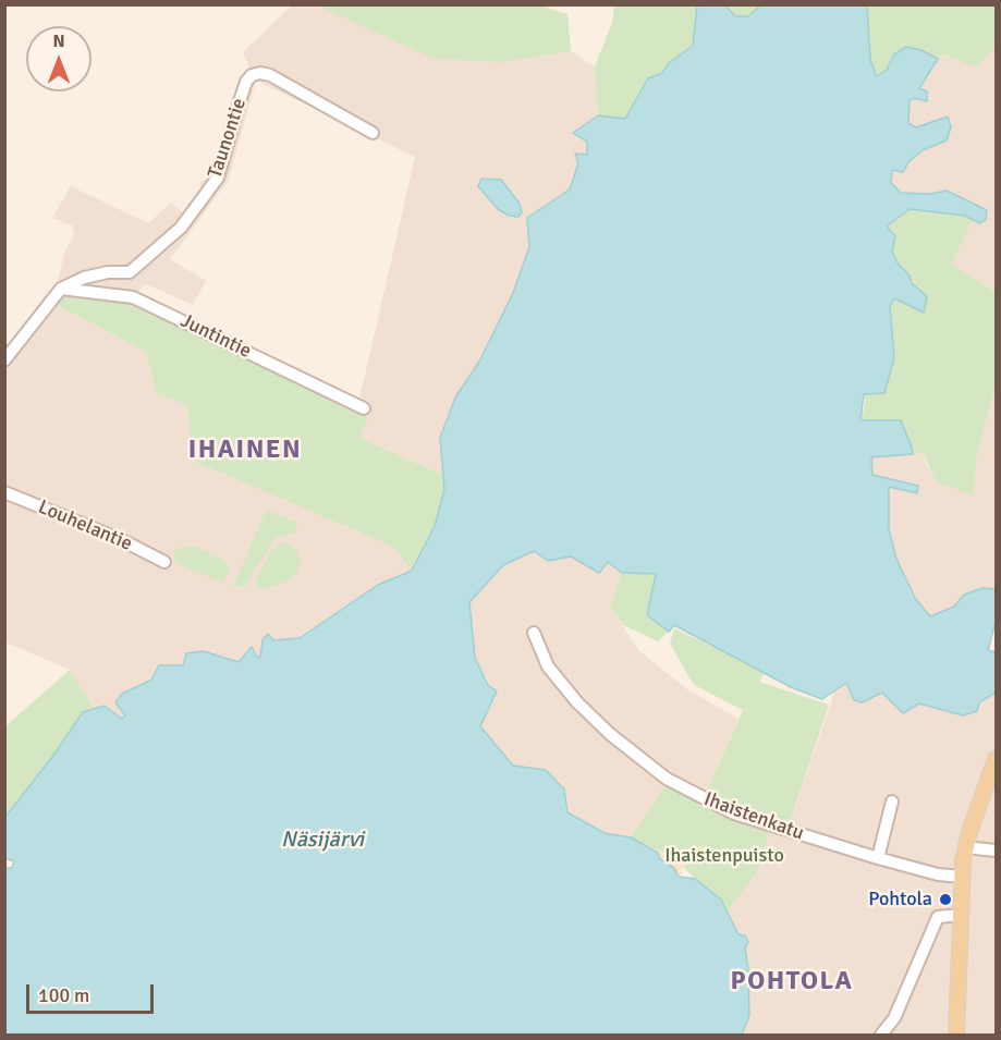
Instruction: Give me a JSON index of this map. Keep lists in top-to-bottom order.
{
  "streets": {
    "street": [
      "Taunontie",
      "Juntintie",
      "Louhelantie",
      "Ihaistenkatu"
    ]
  },
  "crossings": [
    ["Taunontie", "Juntintie"]
  ],
  "districts": ["IHAINEN", "POHTOLA"],
  "water": ["Näsijärvi"],
  "parks": ["Ihaistenpuisto"],
  "places": ["Pohtola"],
  "scale_bar": "100 m",
  "north": "top"
}
